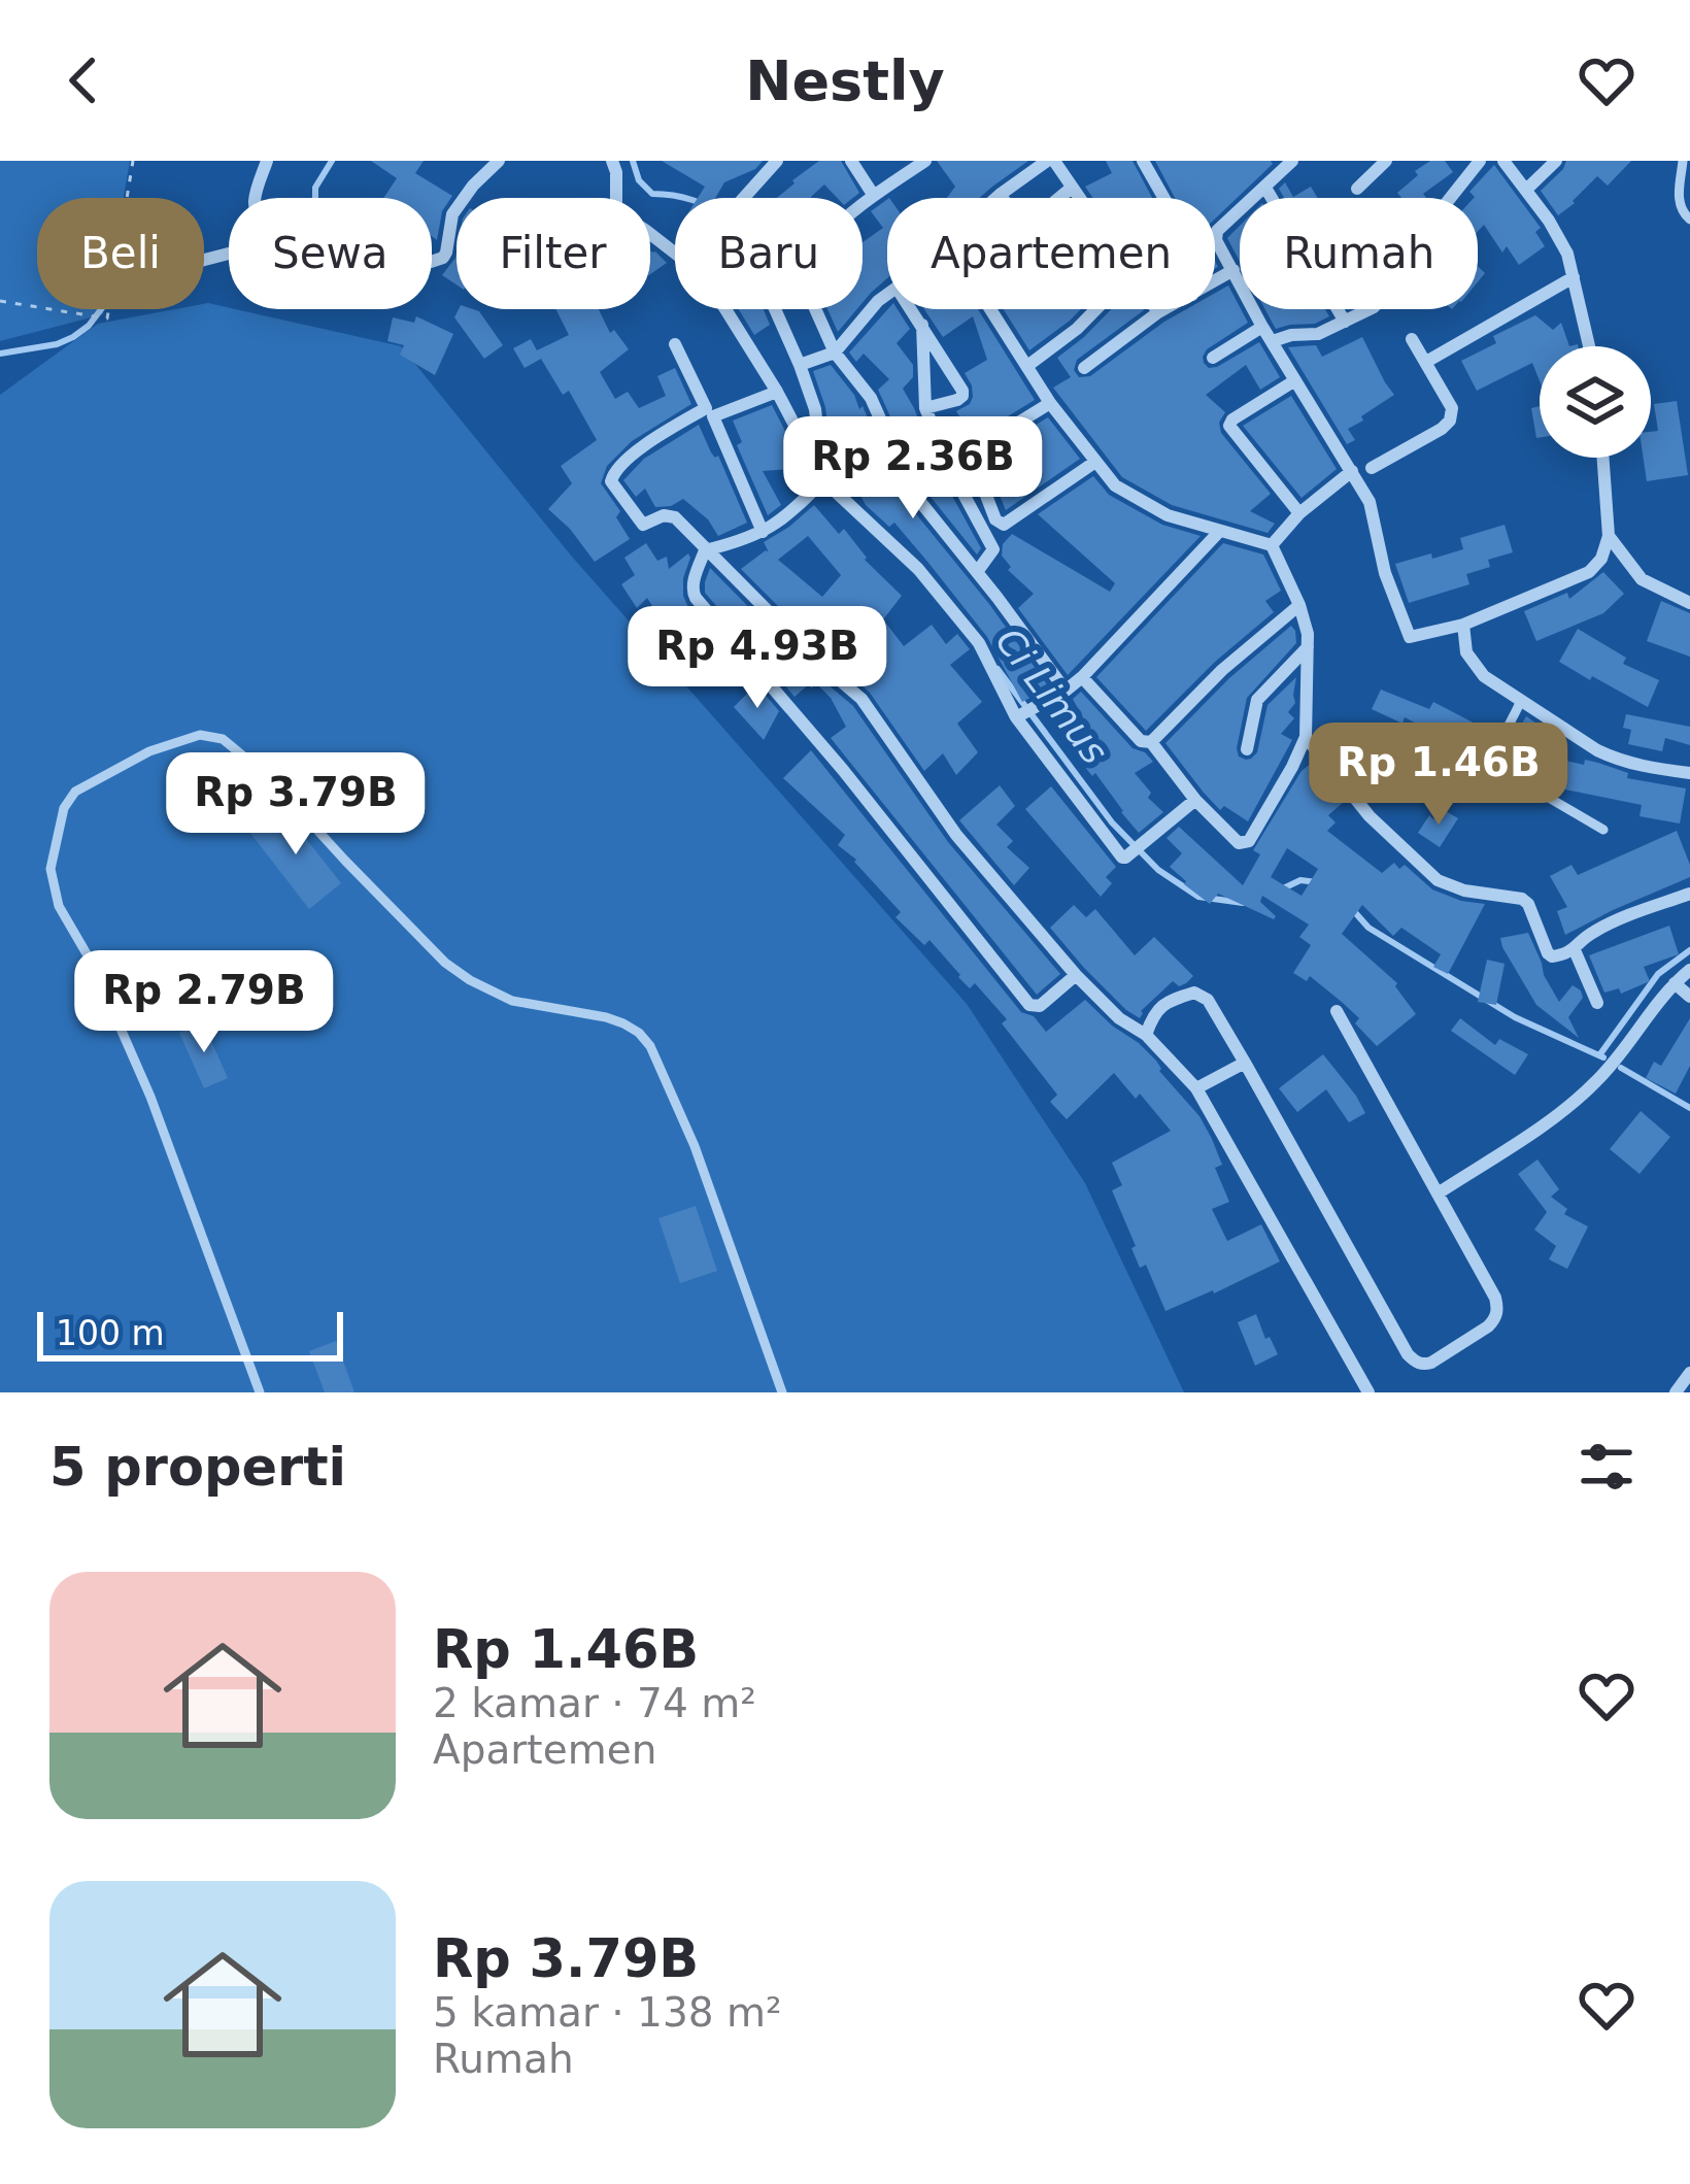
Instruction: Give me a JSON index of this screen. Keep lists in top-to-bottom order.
{
  "water": ["Ci Limus"],
  "scale_bar": "100 m",
  "page": {
    "header": "Nestly",
    "chip": [
      "Beli",
      "Sewa",
      "Filter",
      "Baru",
      "Apartemen",
      "Rumah"
    ],
    "price": [
      "Rp 2.36B",
      "Rp 4.93B",
      "Rp 1.46B",
      "Rp 3.79B",
      "Rp 2.79B"
    ],
    "scale": "100 m",
    "heading": "5 properti",
    "list": [
      {
        "name": "Rp 1.46B",
        "note": "2 kamar · 74 m² · Apartemen"
      },
      {
        "name": "Rp 3.79B",
        "note": "5 kamar · 138 m² · Rumah"
      }
    ]
  }
}
